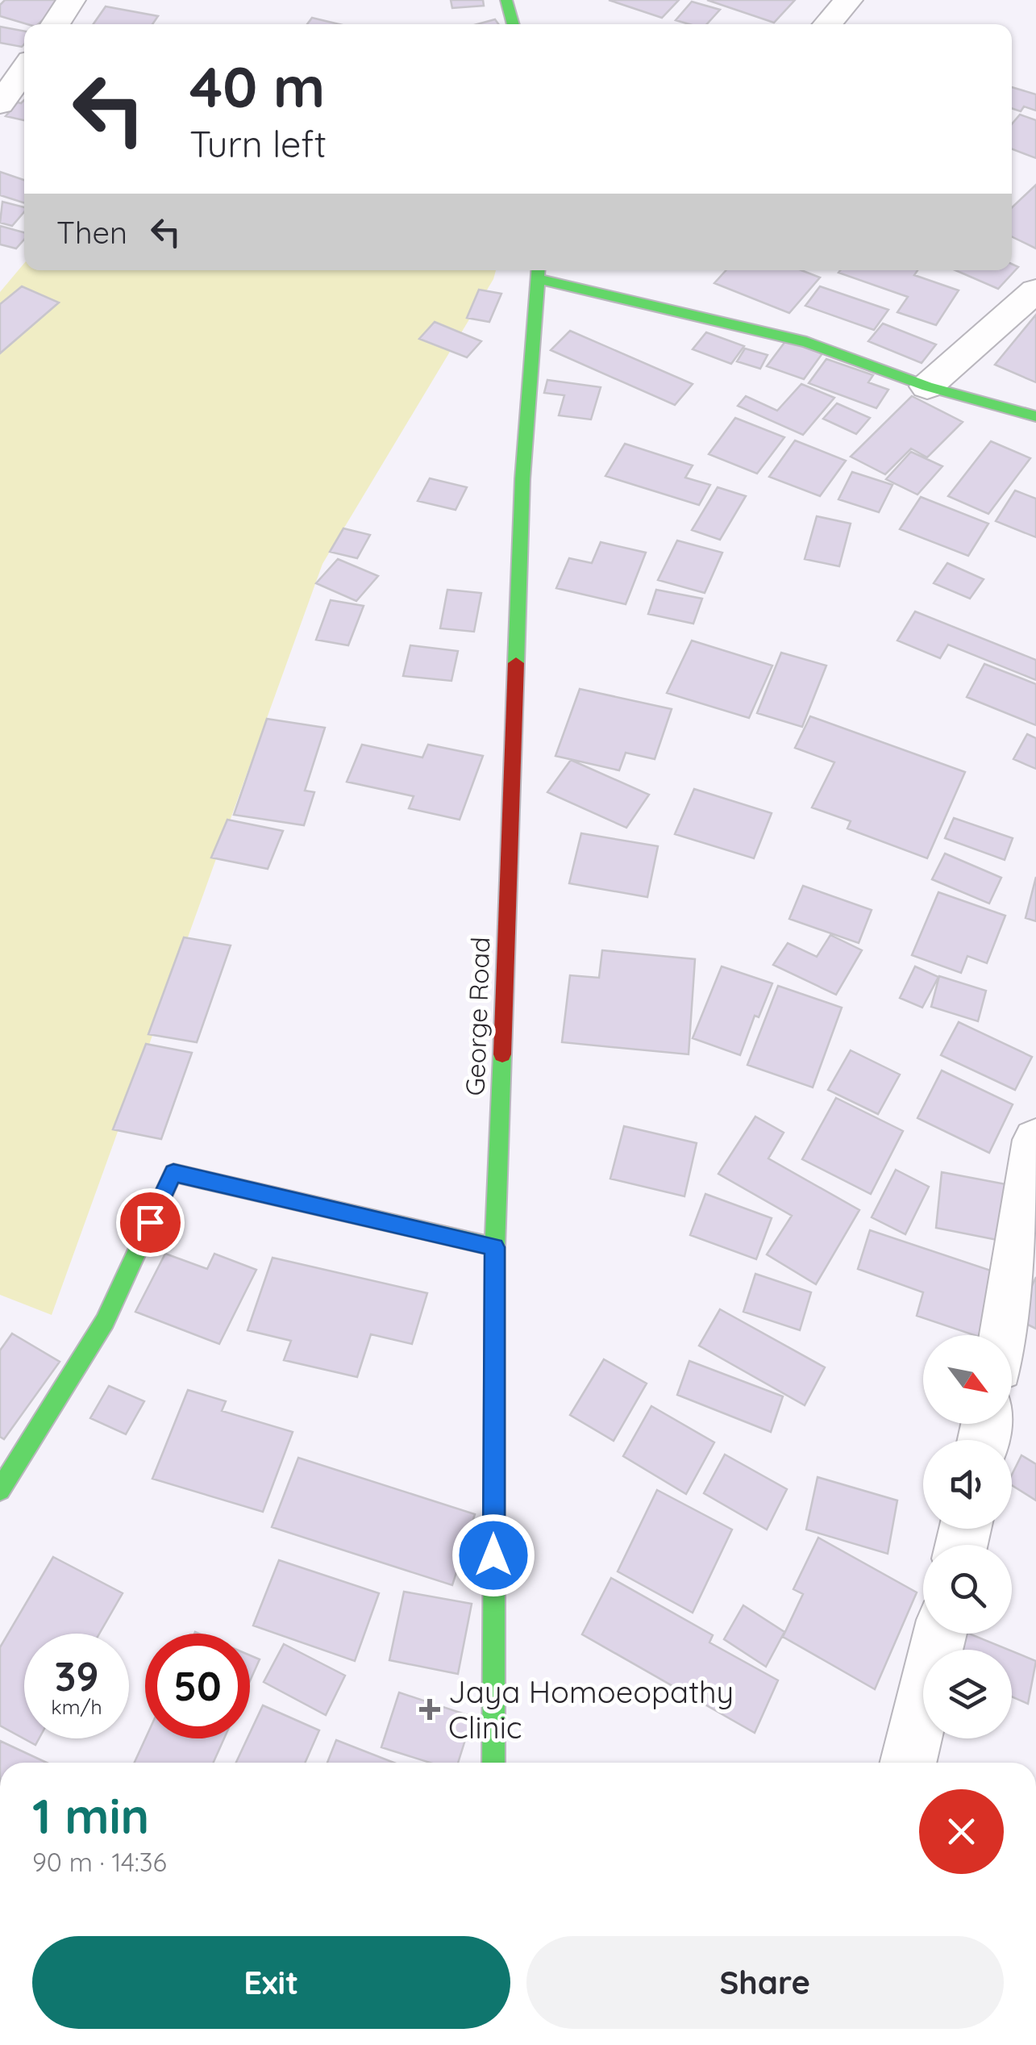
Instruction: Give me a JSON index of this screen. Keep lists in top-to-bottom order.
{
  "streets": {
    "main road": ["George Road"]
  },
  "places": {
    "health": ["Jaya Homoeopathy Clinic"]
  },
  "north": "bottom right",
  "page": {
    "turn": ["40 m", "Turn left"],
    "then": "Then",
    "speed": "39 km/h",
    "limit": "50",
    "heading": ["1 min", "90 m · 14:36"],
    "buttons": ["Exit", "Share"]
  }
}
